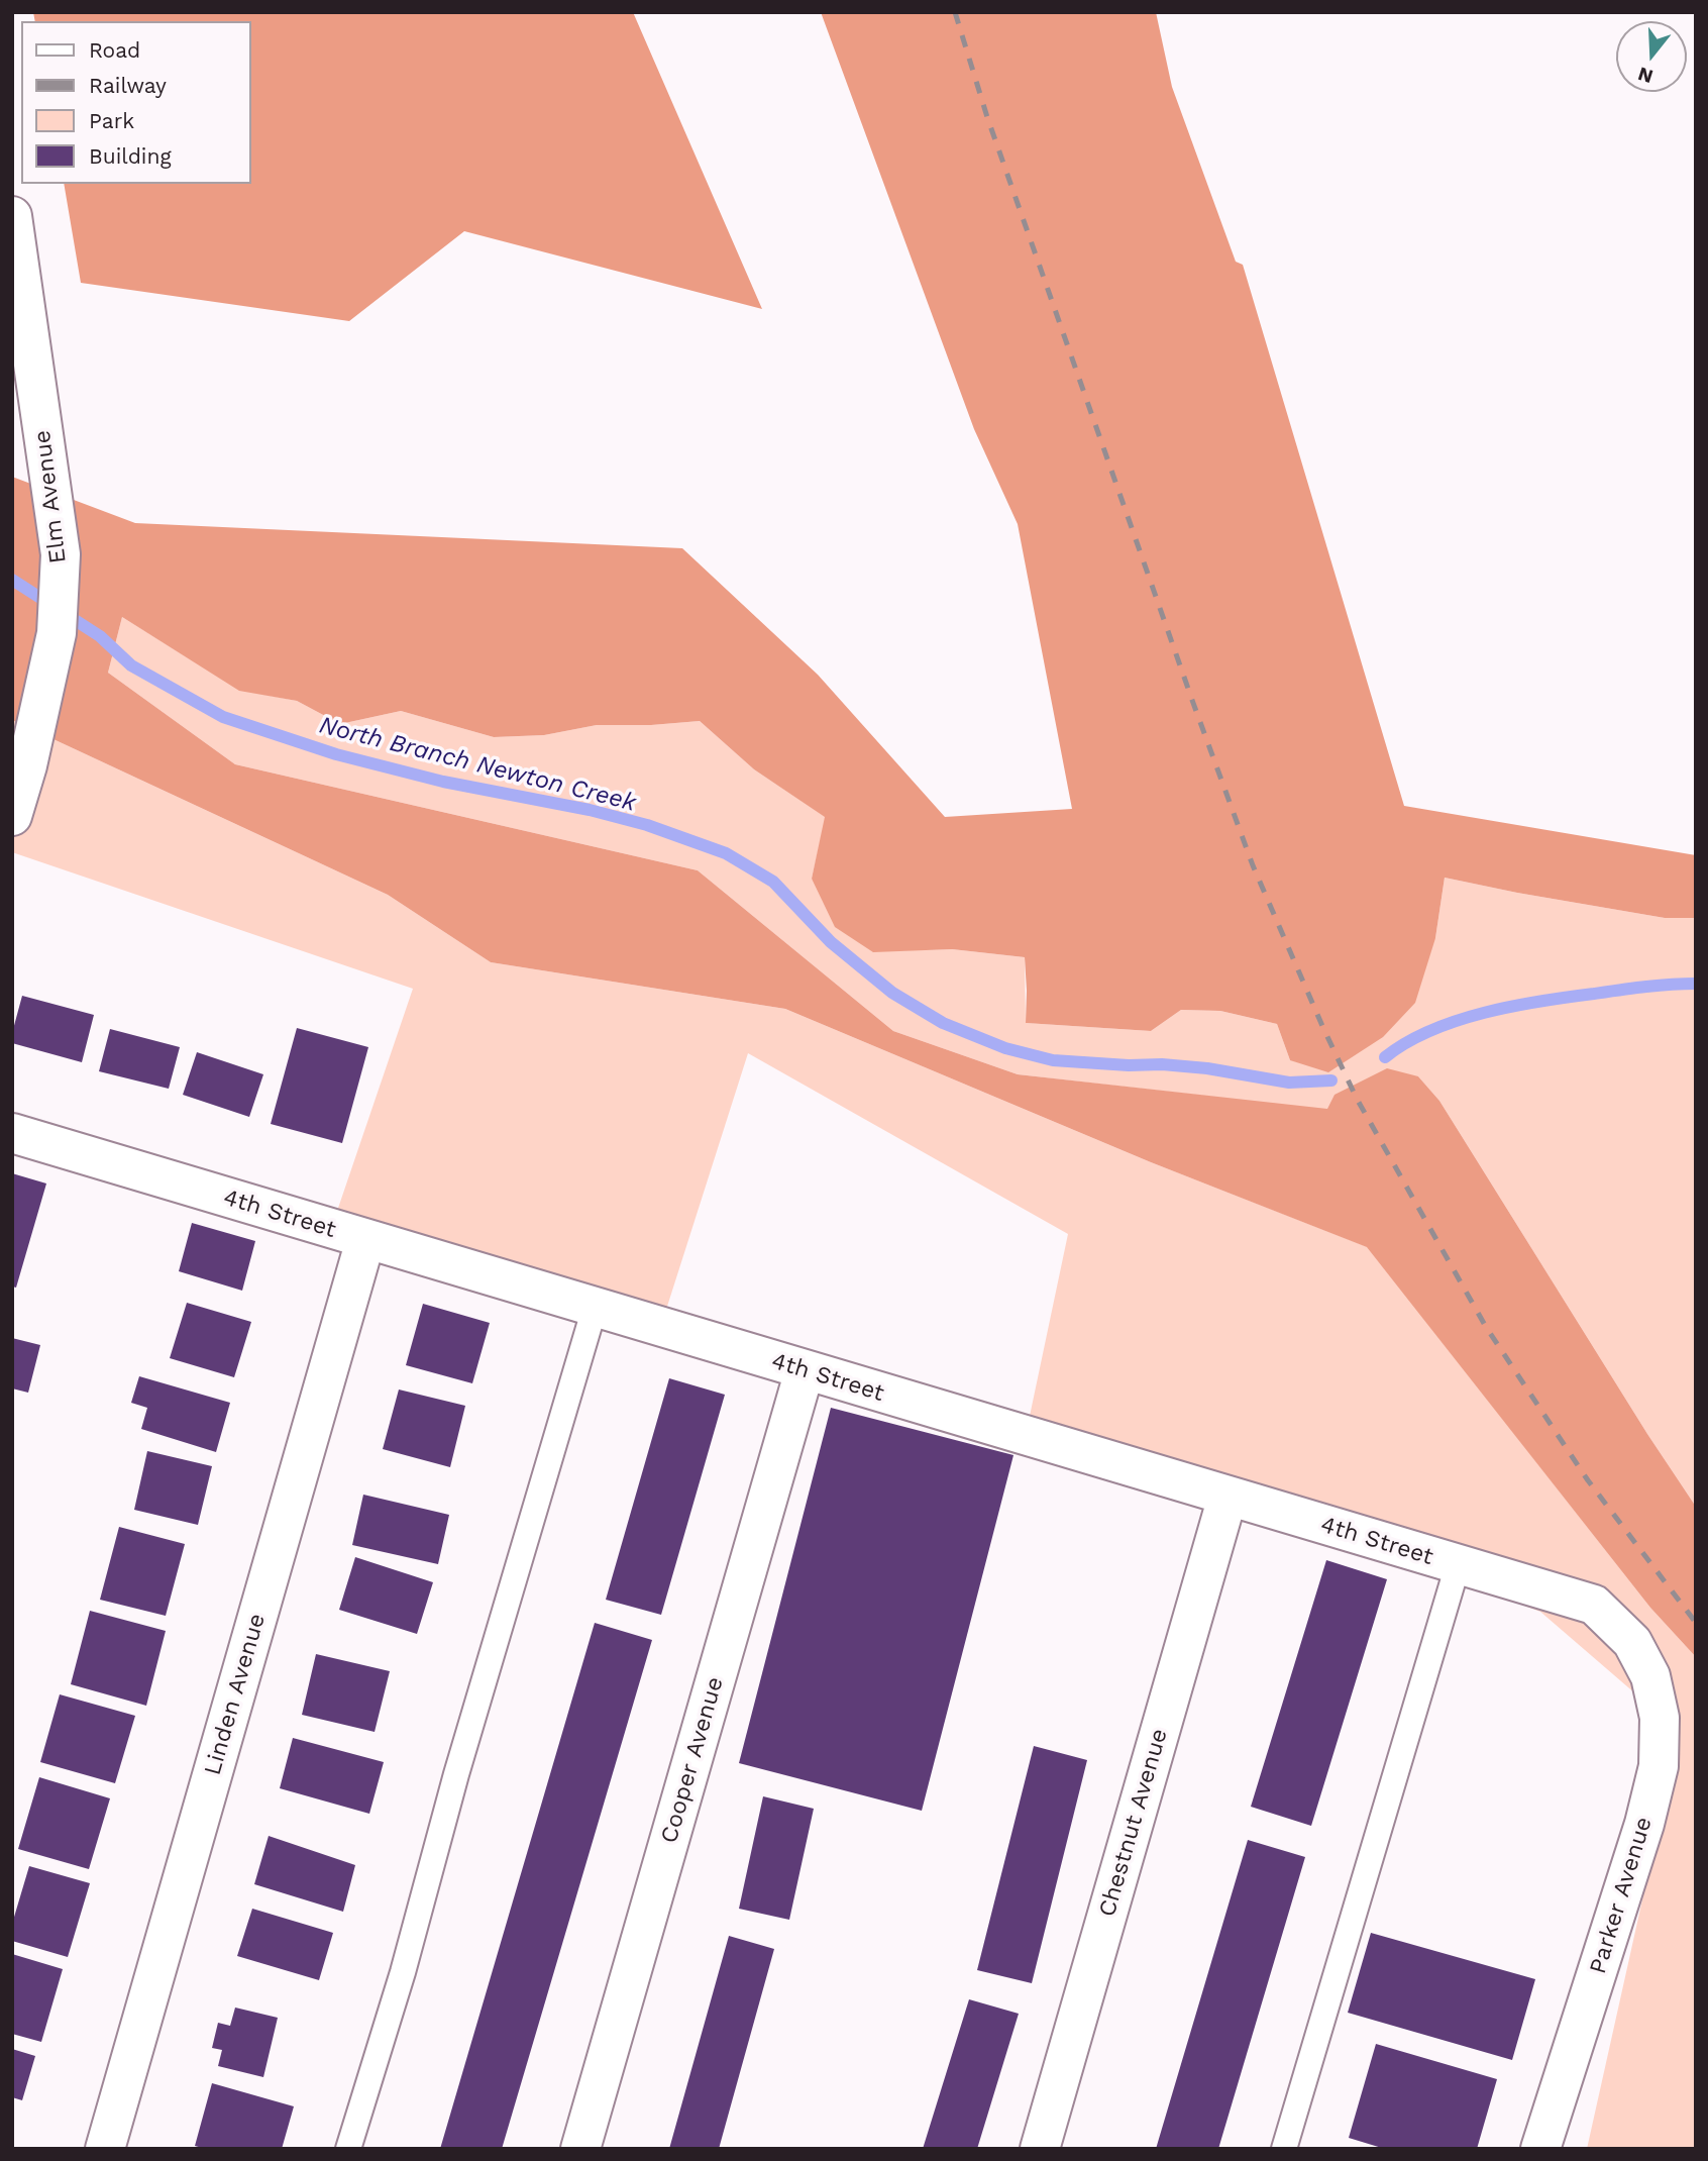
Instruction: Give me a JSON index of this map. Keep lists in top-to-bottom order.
{
  "streets": {
    "street": [
      "Elm Avenue",
      "4th Street",
      "Linden Avenue",
      "Cooper Avenue",
      "Chestnut Avenue",
      "Parker Avenue"
    ]
  },
  "crossings": [
    ["4th Street", "Linden Avenue"],
    ["4th Street", "Cooper Avenue"],
    ["4th Street", "Chestnut Avenue"],
    ["4th Street", "Parker Avenue"]
  ],
  "water": ["North Branch Newton Creek"],
  "legend": [
    "Road",
    "Railway",
    "Park",
    "Building"
  ],
  "north": "bottom"
}
